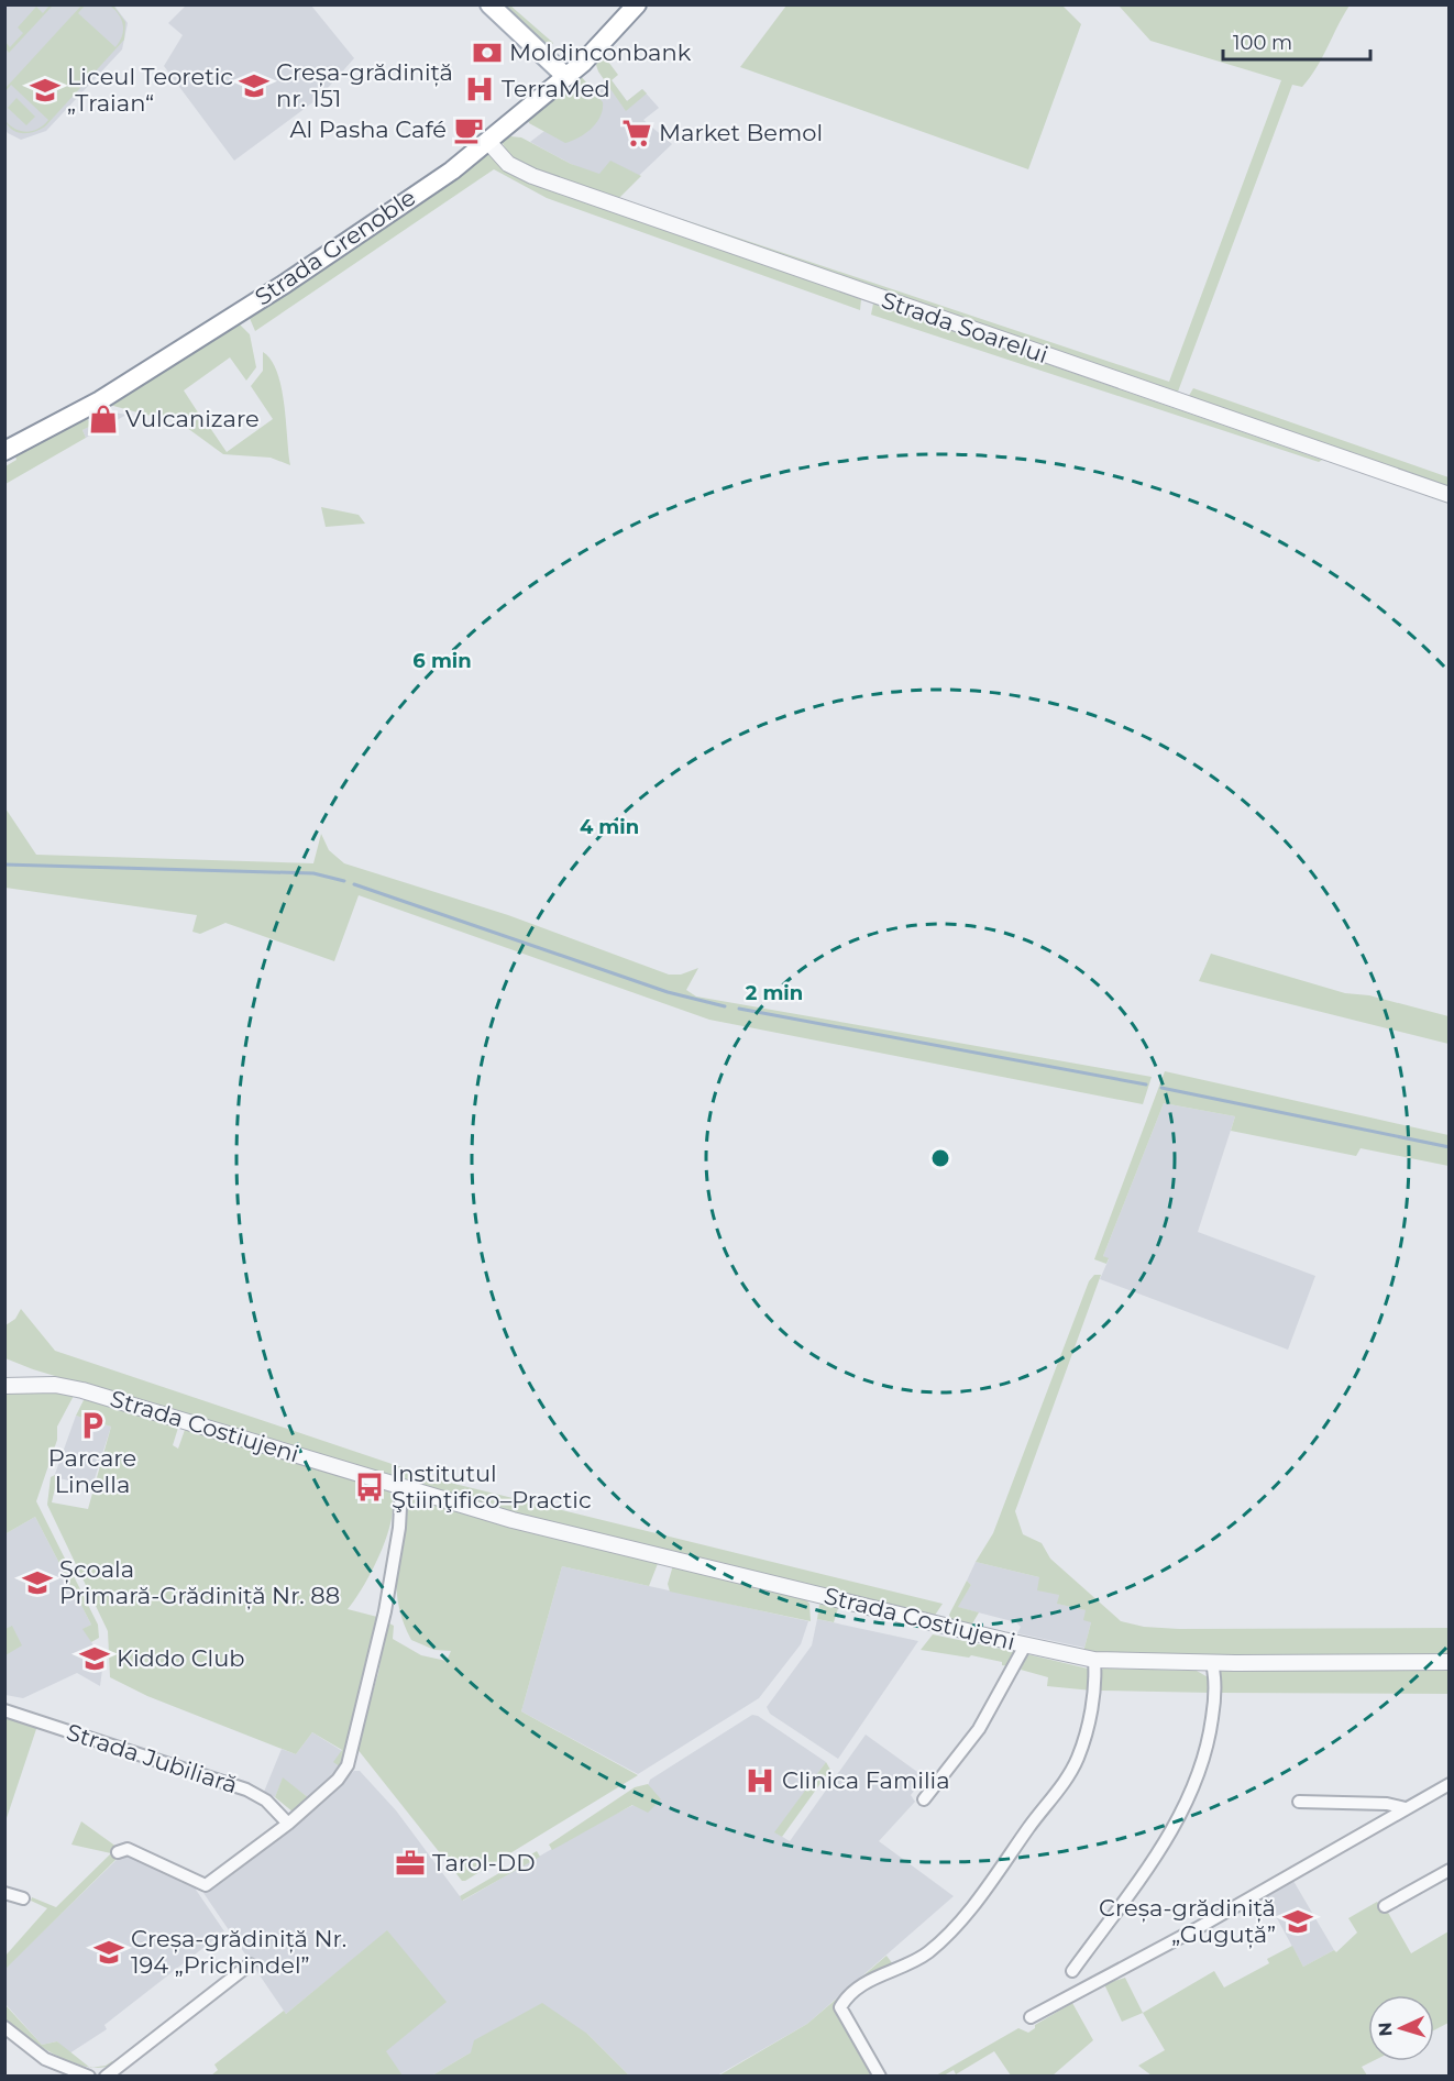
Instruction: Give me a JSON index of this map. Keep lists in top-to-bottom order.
{
  "streets": {
    "main road": ["Strada Grenoble"],
    "street": ["Strada Soarelui", "Strada Costiujeni", "Strada Jubiliară"]
  },
  "crossings": [
    ["Strada Grenoble", "Strada Soarelui"]
  ],
  "places": {
    "bank": ["Moldinconbank"],
    "school or university": [
      "Creșa-grădiniță nr. 151",
      "Liceul Teoretic „Traian“",
      "Școala Primară-Grădiniță Nr. 88",
      "Kiddo Club",
      "Creșa-grădiniță „Guguță”",
      "Creșa-grădiniță Nr. 194 „Prichindel”"
    ],
    "hospital": ["TerraMed", "Clinica Familia"],
    "cafe": ["Al Pasha Café"],
    "supermarket": ["Market Bemol"],
    "shop": ["Vulcanizare"],
    "parking": ["Parcare Linella"],
    "bus stop": ["Institutul Ştiinţifico–Practic"],
    "office": ["Tarol-DD"]
  },
  "scale_bar": "100 m",
  "north": "left",
  "rings": ["6 min", "4 min", "2 min"]
}
